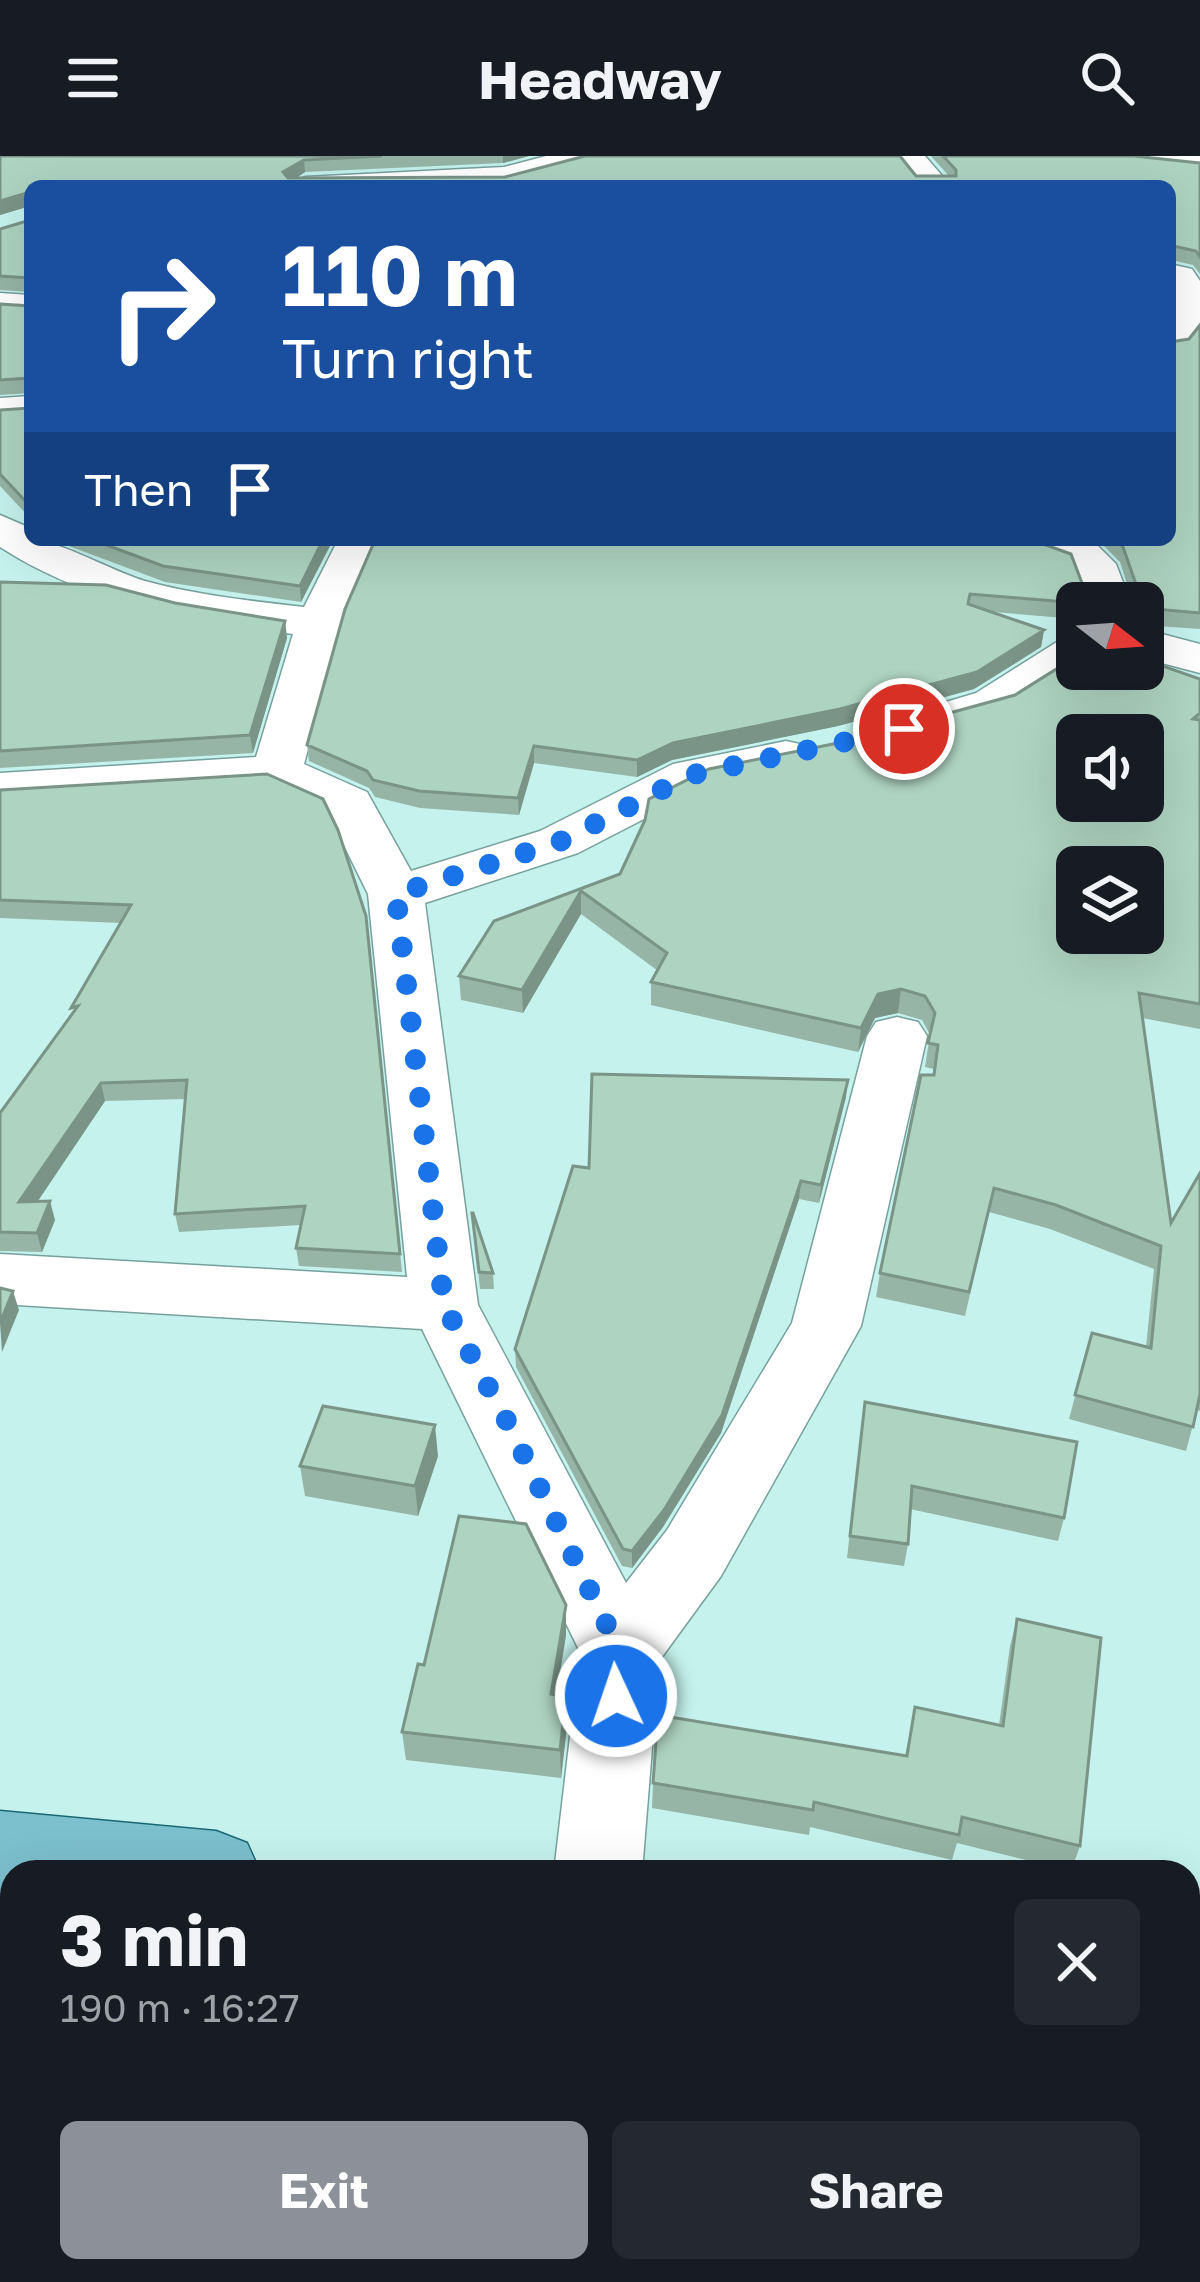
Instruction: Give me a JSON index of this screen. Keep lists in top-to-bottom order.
{
  "north": "right",
  "page": {
    "header": "Headway",
    "turn": ["110 m", "Turn right"],
    "then": "Then",
    "heading": ["3 min", "190 m · 16:27"],
    "buttons": ["Exit", "Share"]
  }
}
